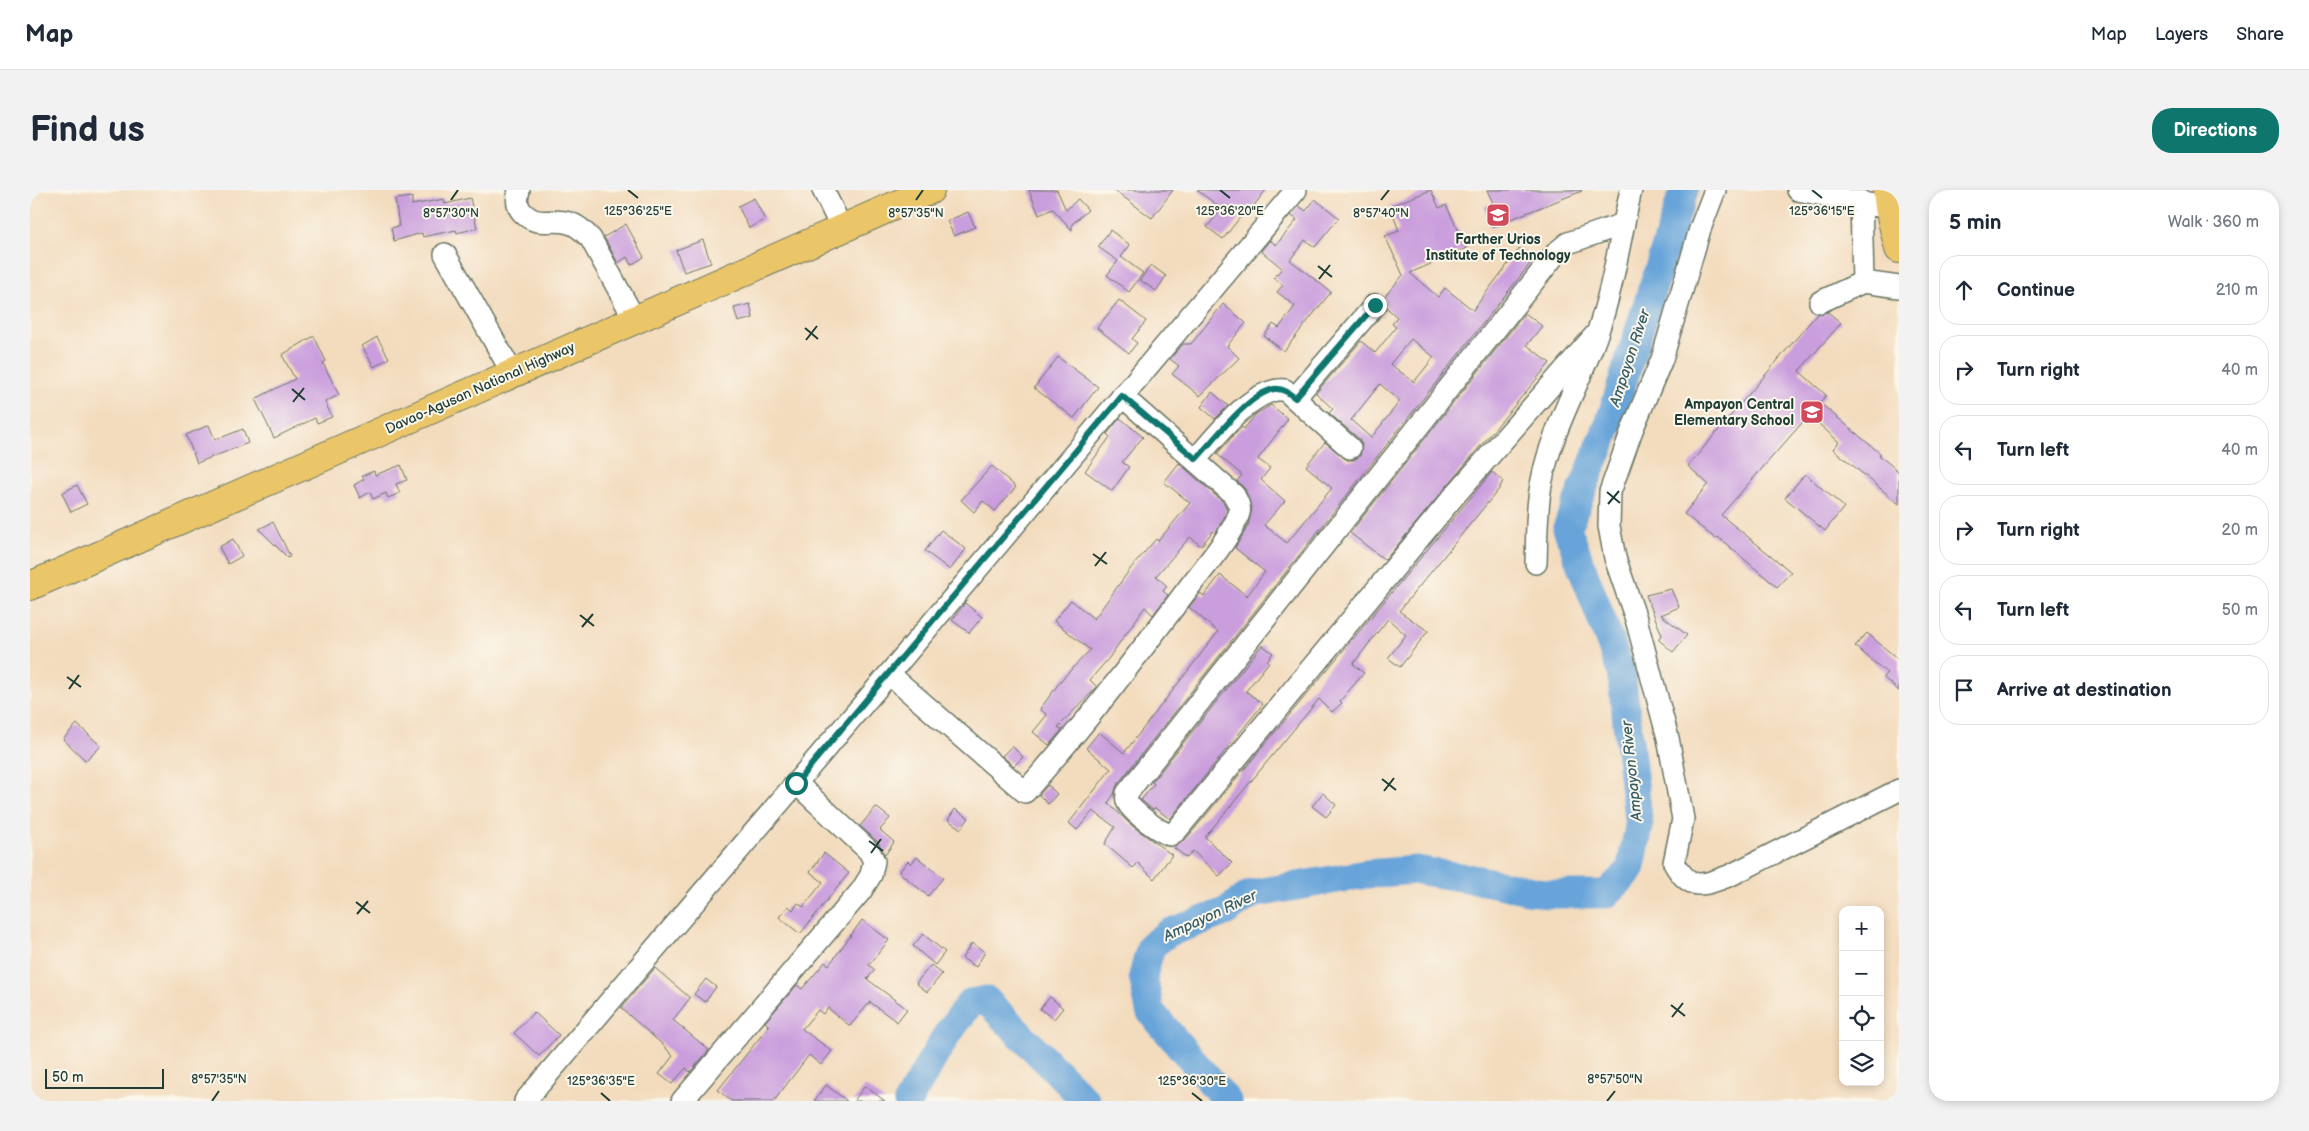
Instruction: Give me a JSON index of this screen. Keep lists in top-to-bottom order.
{
  "streets": {
    "highway": ["Davao-Agusan National Highway"]
  },
  "water": ["Ampayon River"],
  "places": {
    "school or university": ["Farther Urios Institute of Technology", "Ampayon Central Elementary School"]
  },
  "scale_bar": "50 m",
  "page": {
    "header": "Map",
    "nav": ["Map", "Layers", "Share"],
    "buttons": "Directions",
    "title": "Find us",
    "heading": ["5 min", "Walk · 360 m"],
    "list": [
      ["Continue", "210 m"],
      ["Turn right", "40 m"],
      ["Turn left", "40 m"],
      ["Turn right", "20 m"],
      ["Turn left", "50 m"],
      "Arrive at destination"
    ],
    "map_buttons": ["+", "−"],
    "scale": "50 m"
  },
  "coordinates": [
    "125°36'25\"E",
    "125°36'20\"E",
    "125°36'15\"E",
    "8°57'35\"N",
    "8°57'30\"N",
    "8°57'40\"N",
    "8°57'50\"N",
    "125°36'35\"E",
    "125°36'30\"E"
  ]
}
